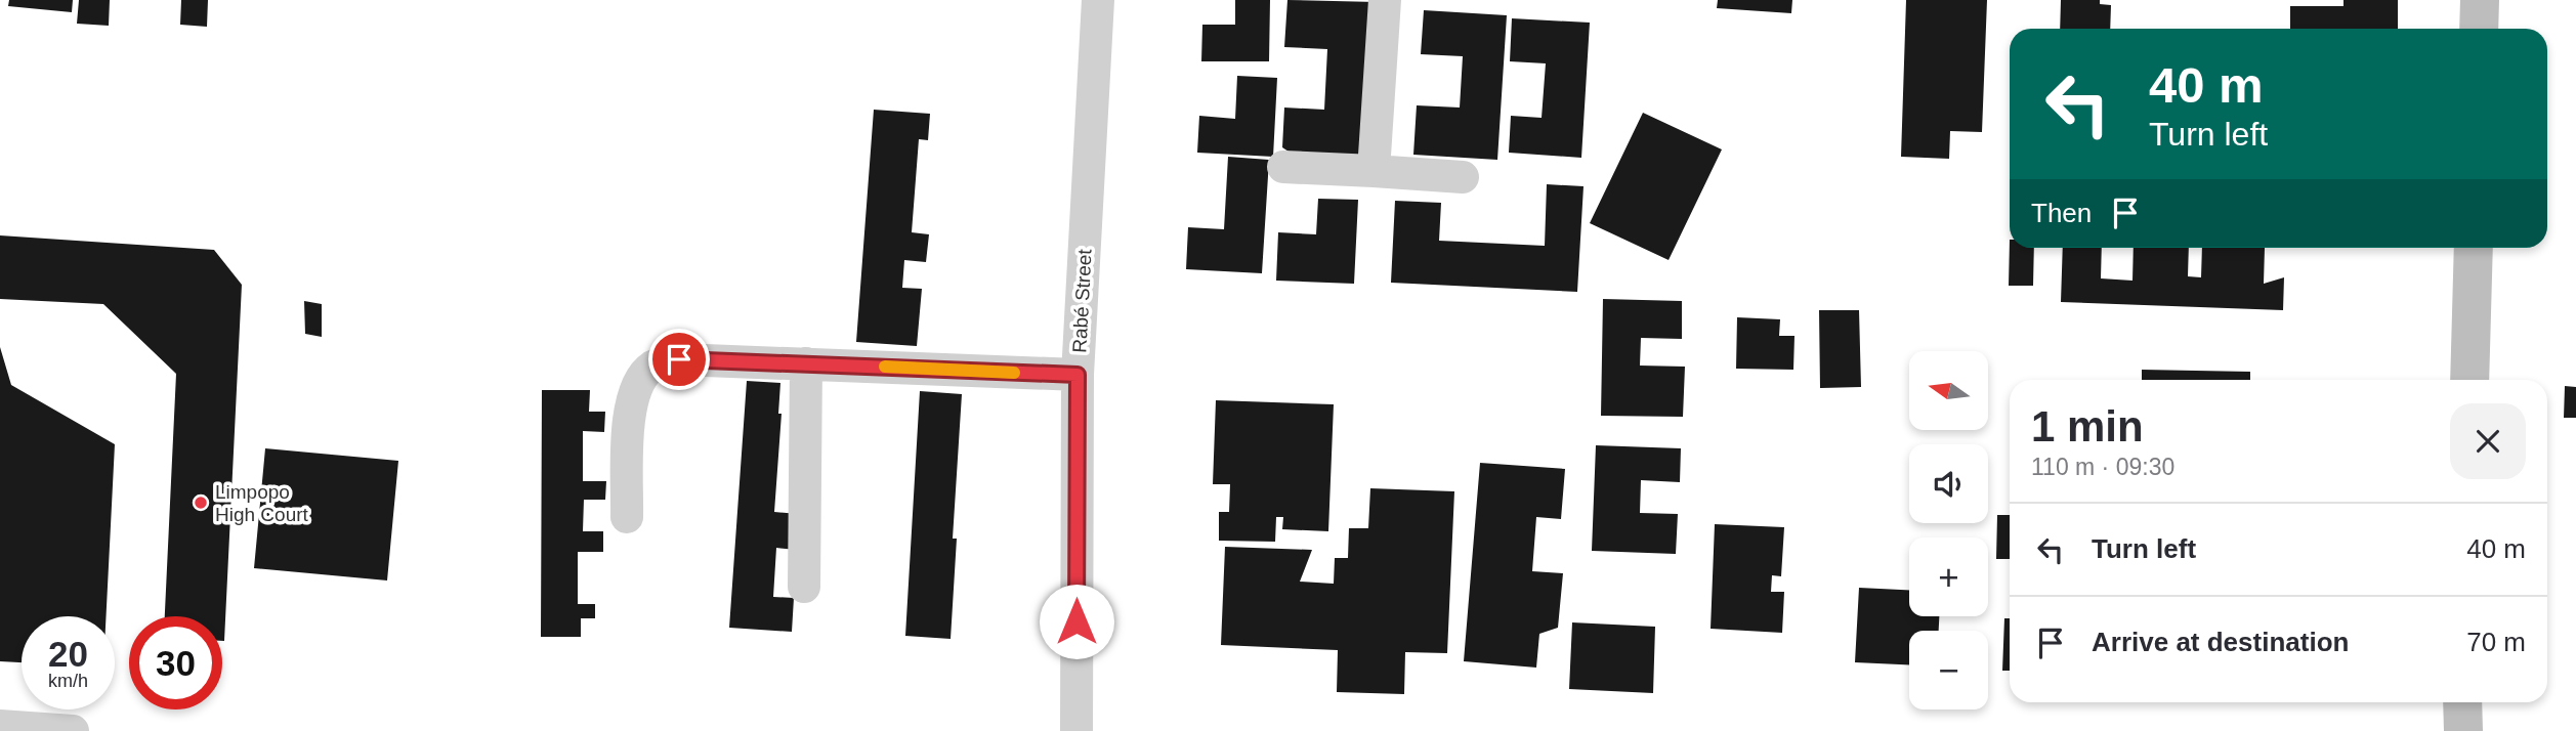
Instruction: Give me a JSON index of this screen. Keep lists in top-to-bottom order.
{
  "streets": {
    "street": ["Rabé Street"]
  },
  "places": ["Limpopo High Court"],
  "north": "left",
  "page": {
    "turn": ["40 m", "Turn left"],
    "then": "Then",
    "map_buttons": ["+", "−"],
    "heading": ["1 min", "110 m · 09:30"],
    "list": [
      {
        "name": "Turn left",
        "value": "40 m"
      },
      {
        "name": "Arrive at destination",
        "value": "70 m"
      }
    ],
    "speed": "20 km/h",
    "limit": "30"
  }
}
